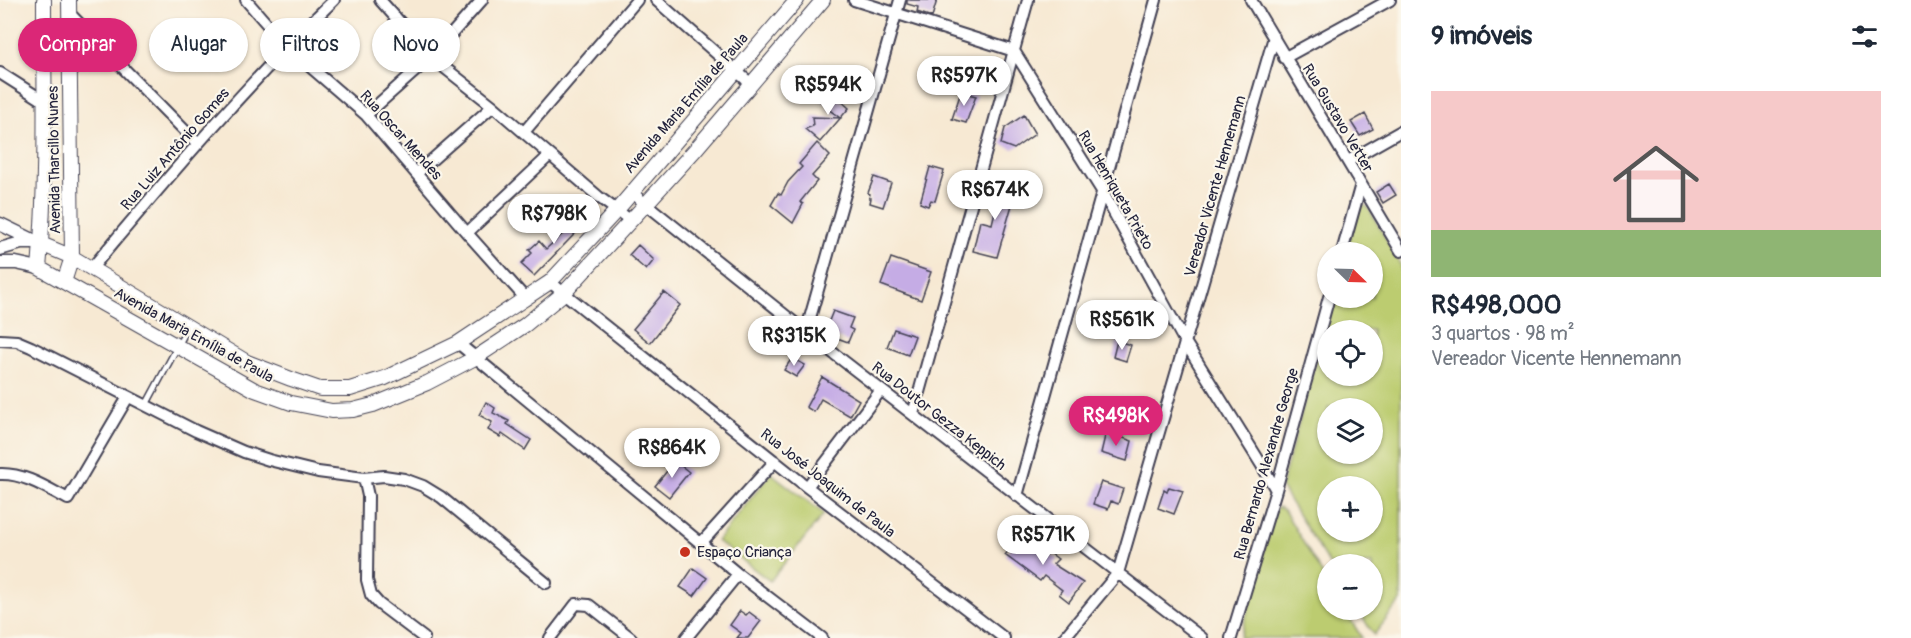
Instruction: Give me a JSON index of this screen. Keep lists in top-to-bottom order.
{
  "streets": {
    "main road": ["Avenida Maria Emília de Paula", "Avenida Tharcillo Nunes"],
    "street": [
      "Rua Gustavo Vetter",
      "Rua Oscar Mendes",
      "Rua Luiz Antônio Gomes",
      "Vereador Vicente Hennemann",
      "Rua Henriqueta Prieto",
      "Rua Doutor Gezza Keppich",
      "Rua Bernardo Alexandre George",
      "Rua José Joaquim de Paula"
    ]
  },
  "crossings": [
    ["Avenida Maria Emília de Paula", "Rua Oscar Mendes"],
    ["Avenida Maria Emília de Paula", "Rua Luiz Antônio Gomes"],
    ["Avenida Maria Emília de Paula", "Avenida Tharcillo Nunes"],
    ["Avenida Maria Emília de Paula", "Rua Doutor Gezza Keppich"],
    ["Avenida Maria Emília de Paula", "Rua José Joaquim de Paula"],
    ["Rua Gustavo Vetter", "Vereador Vicente Hennemann"],
    ["Vereador Vicente Hennemann", "Rua Henriqueta Prieto"],
    ["Vereador Vicente Hennemann", "Rua Doutor Gezza Keppich"],
    ["Rua Henriqueta Prieto", "Rua Bernardo Alexandre George"]
  ],
  "places": ["Espaço Criança"],
  "north": "bottom right",
  "page": {
    "heading": "9 imóveis",
    "chip": [
      "Comprar",
      "Alugar",
      "Filtros",
      "Novo"
    ],
    "price": [
      "R$597K",
      "R$594K",
      "R$674K",
      "R$798K",
      "R$561K",
      "R$315K",
      "R$498K",
      "R$864K",
      "R$571K"
    ],
    "list": [
      {
        "name": "R$498,000",
        "note": "3 quartos · 98 m² · Vereador Vicente Hennemann"
      }
    ],
    "map_buttons": ["+", "−"]
  }
}
